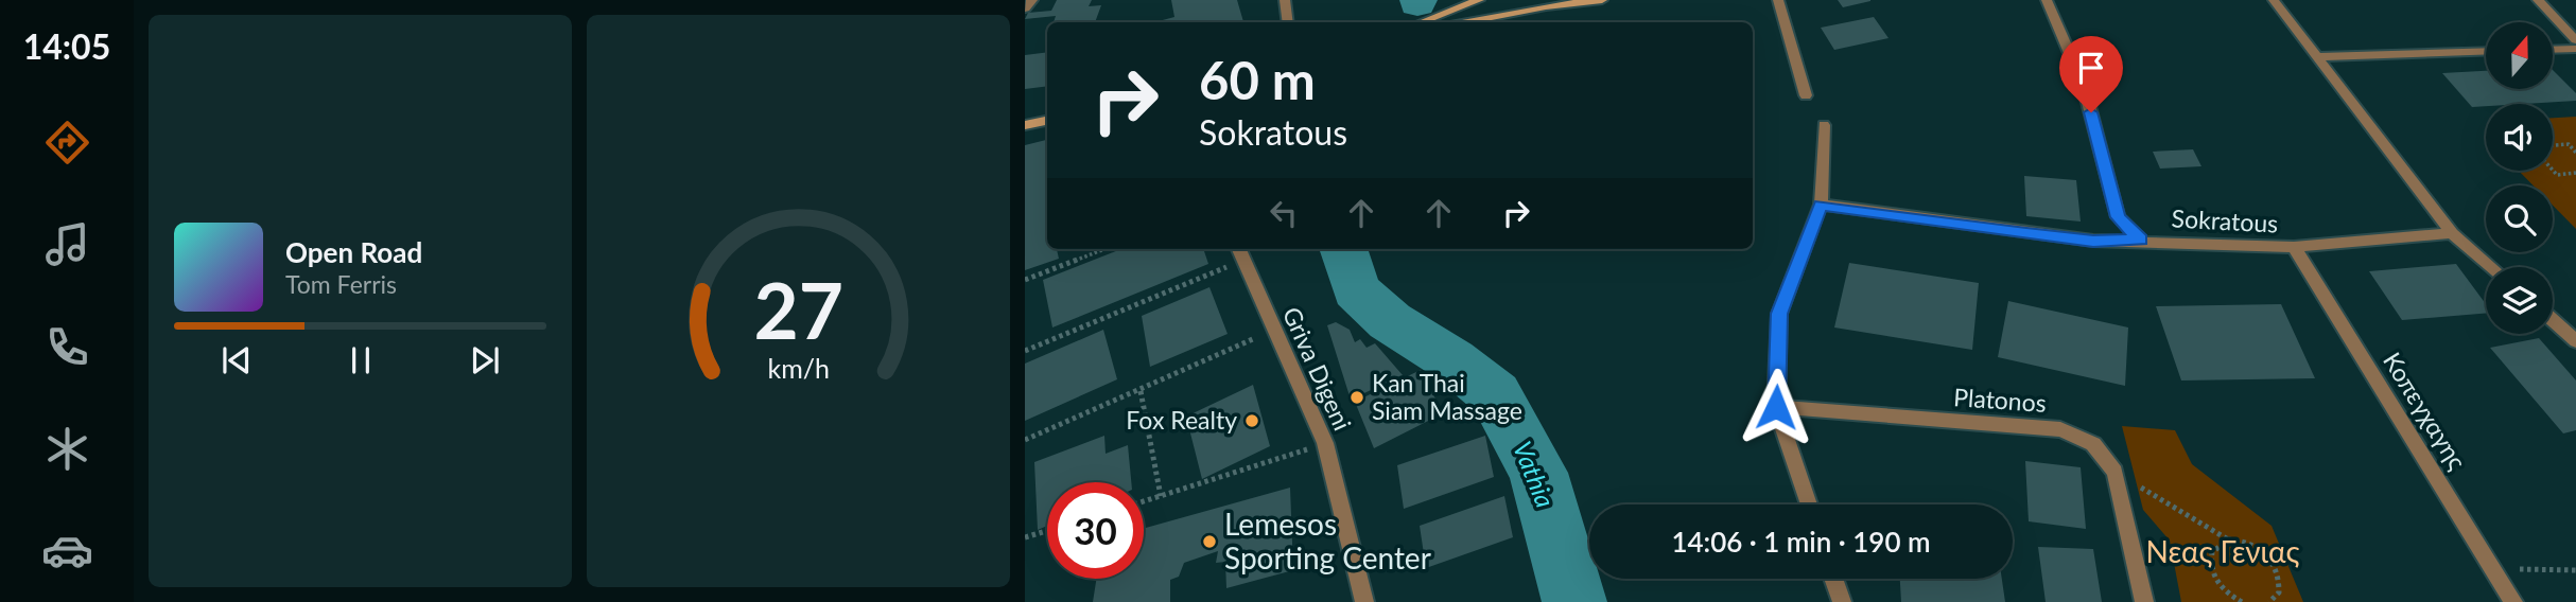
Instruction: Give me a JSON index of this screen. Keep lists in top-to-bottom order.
{
  "streets": {
    "street": [
      "Sokratous",
      "Griva Digeni",
      "Platonos",
      "Κοπεγχαγης"
    ]
  },
  "crossings": [
    ["Sokratous", "Κοπεγχαγης"]
  ],
  "water": ["Vathia"],
  "parks": ["Νεας Γενιας"],
  "places": ["Kan Thai Siam Massage", "Fox Realty", "Lemesos Sporting Center"],
  "north": "top",
  "page": {
    "tabs": "14:05",
    "turn": ["60 m", "Sokratous"],
    "song": ["Open Road", "Tom Ferris"],
    "limit": "30",
    "trip": "14:06 · 1 min · 190 m",
    "gauge": ["27", "km/h"]
  }
}
